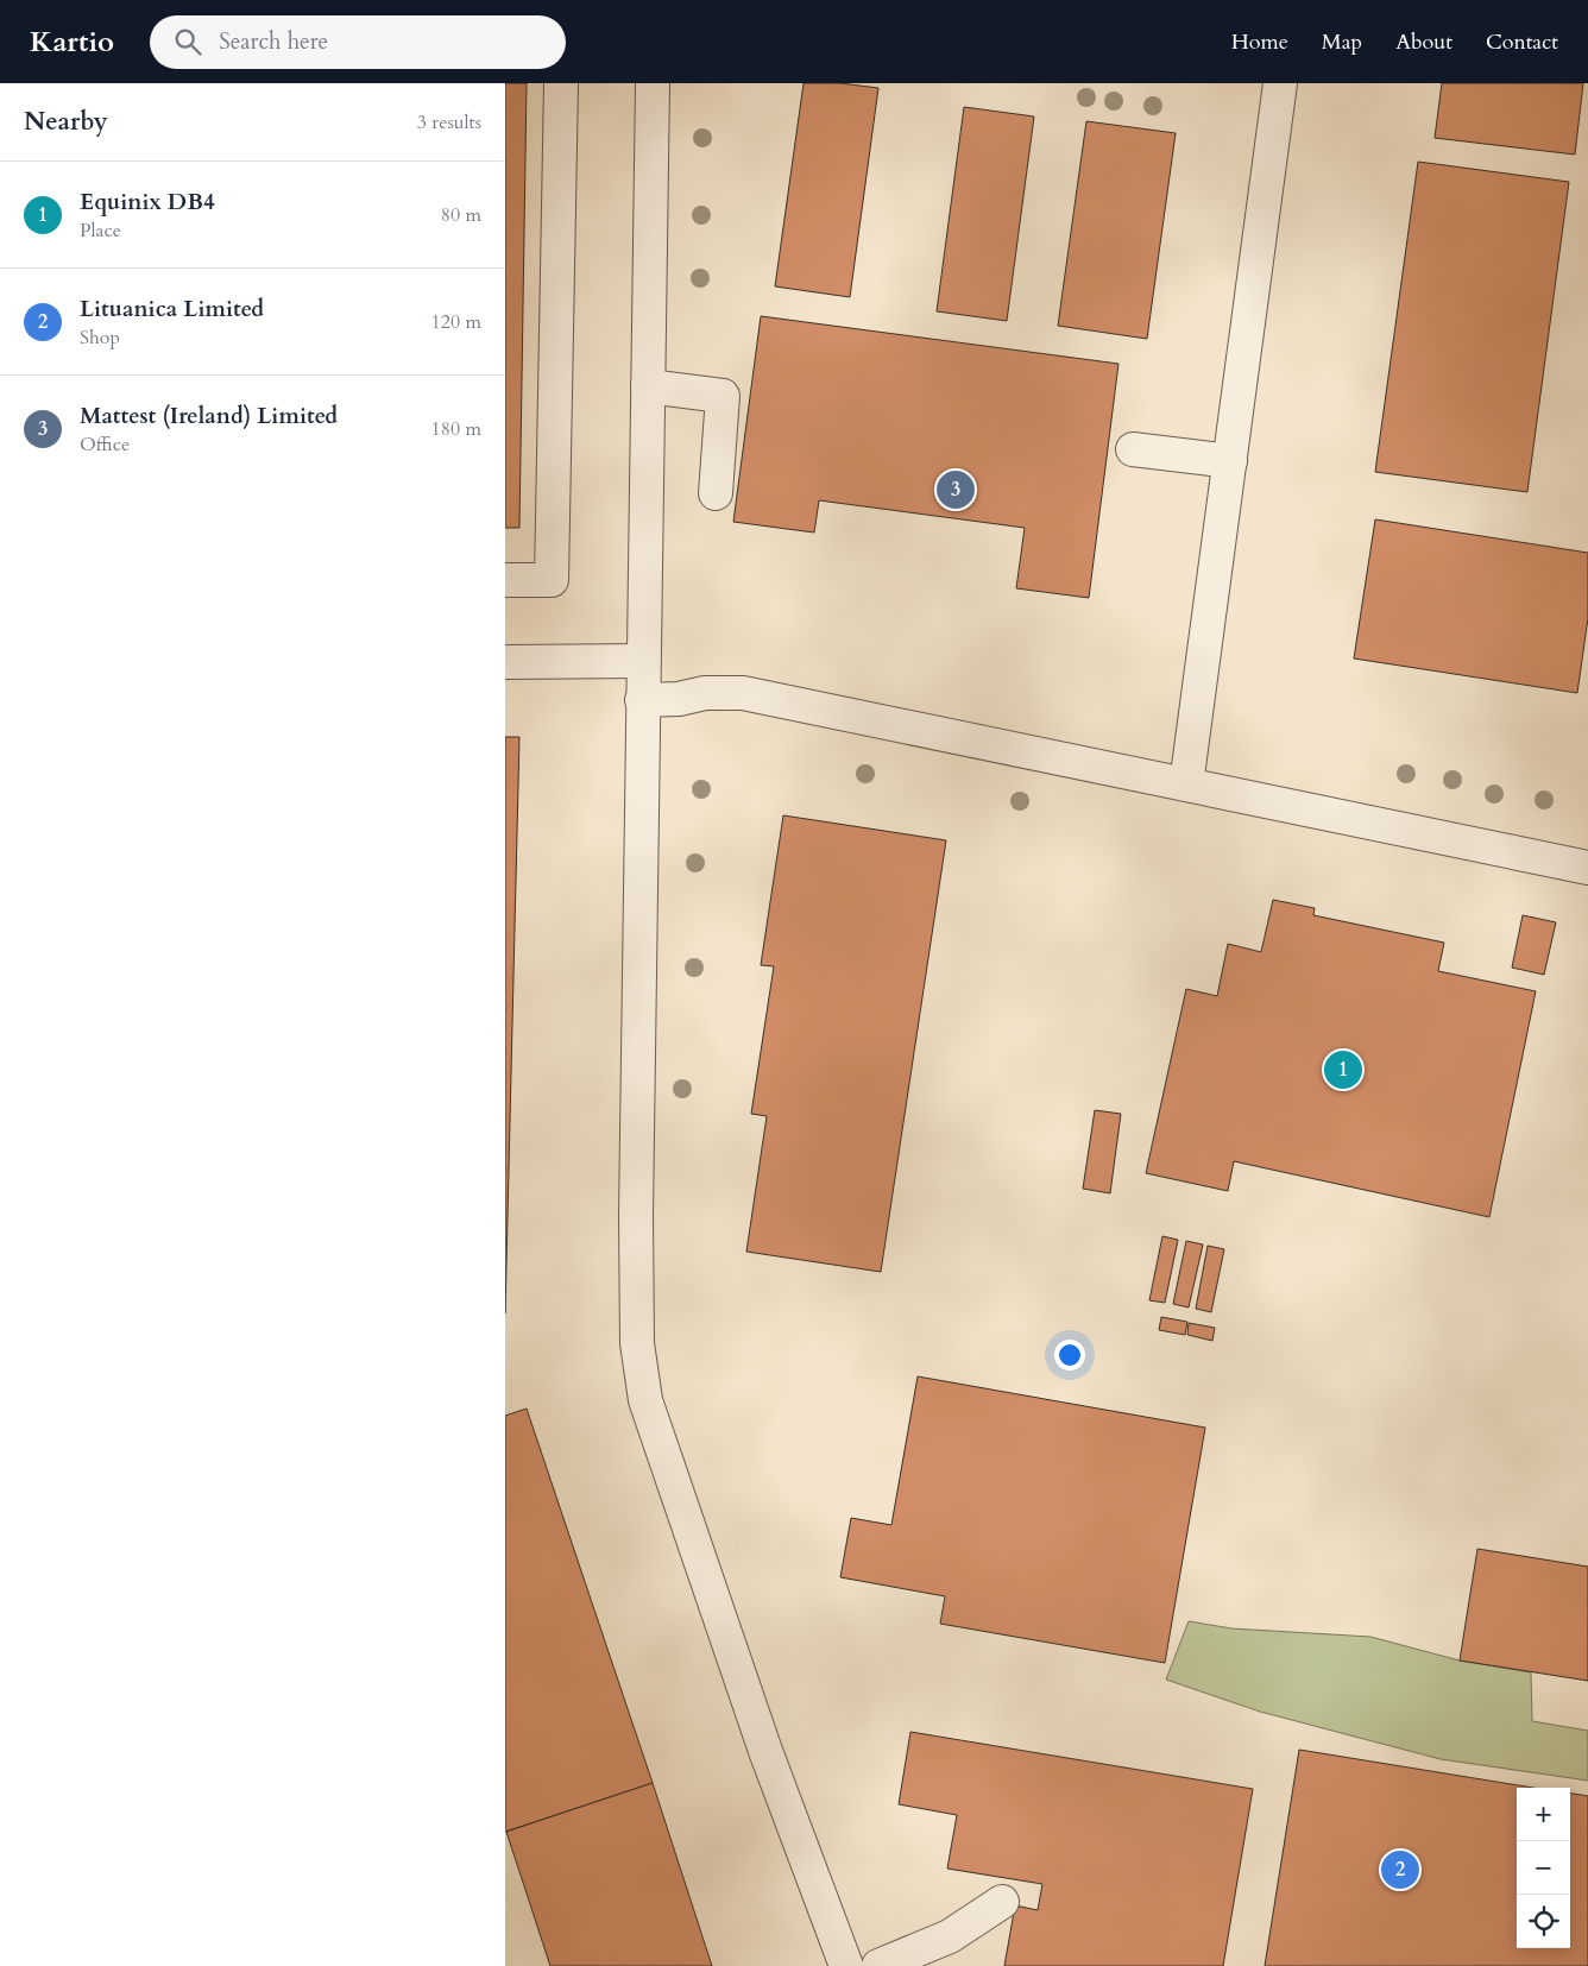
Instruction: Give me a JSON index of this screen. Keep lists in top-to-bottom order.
{
  "page": {
    "header": "Kartio",
    "search": "Search here",
    "nav": [
      "Home",
      "Map",
      "About",
      "Contact"
    ],
    "heading": ["Nearby", "3 results"],
    "list": [
      {
        "mark": "1",
        "name": "Equinix DB4",
        "note": "Place",
        "value": "80 m"
      },
      {
        "mark": "2",
        "name": "Lituanica Limited",
        "note": "Shop",
        "value": "120 m"
      },
      {
        "mark": "3",
        "name": "Mattest (Ireland) Limited",
        "note": "Office",
        "value": "180 m"
      }
    ],
    "pins": ["3", "1", "2"],
    "map_buttons": ["+", "−"]
  }
}
